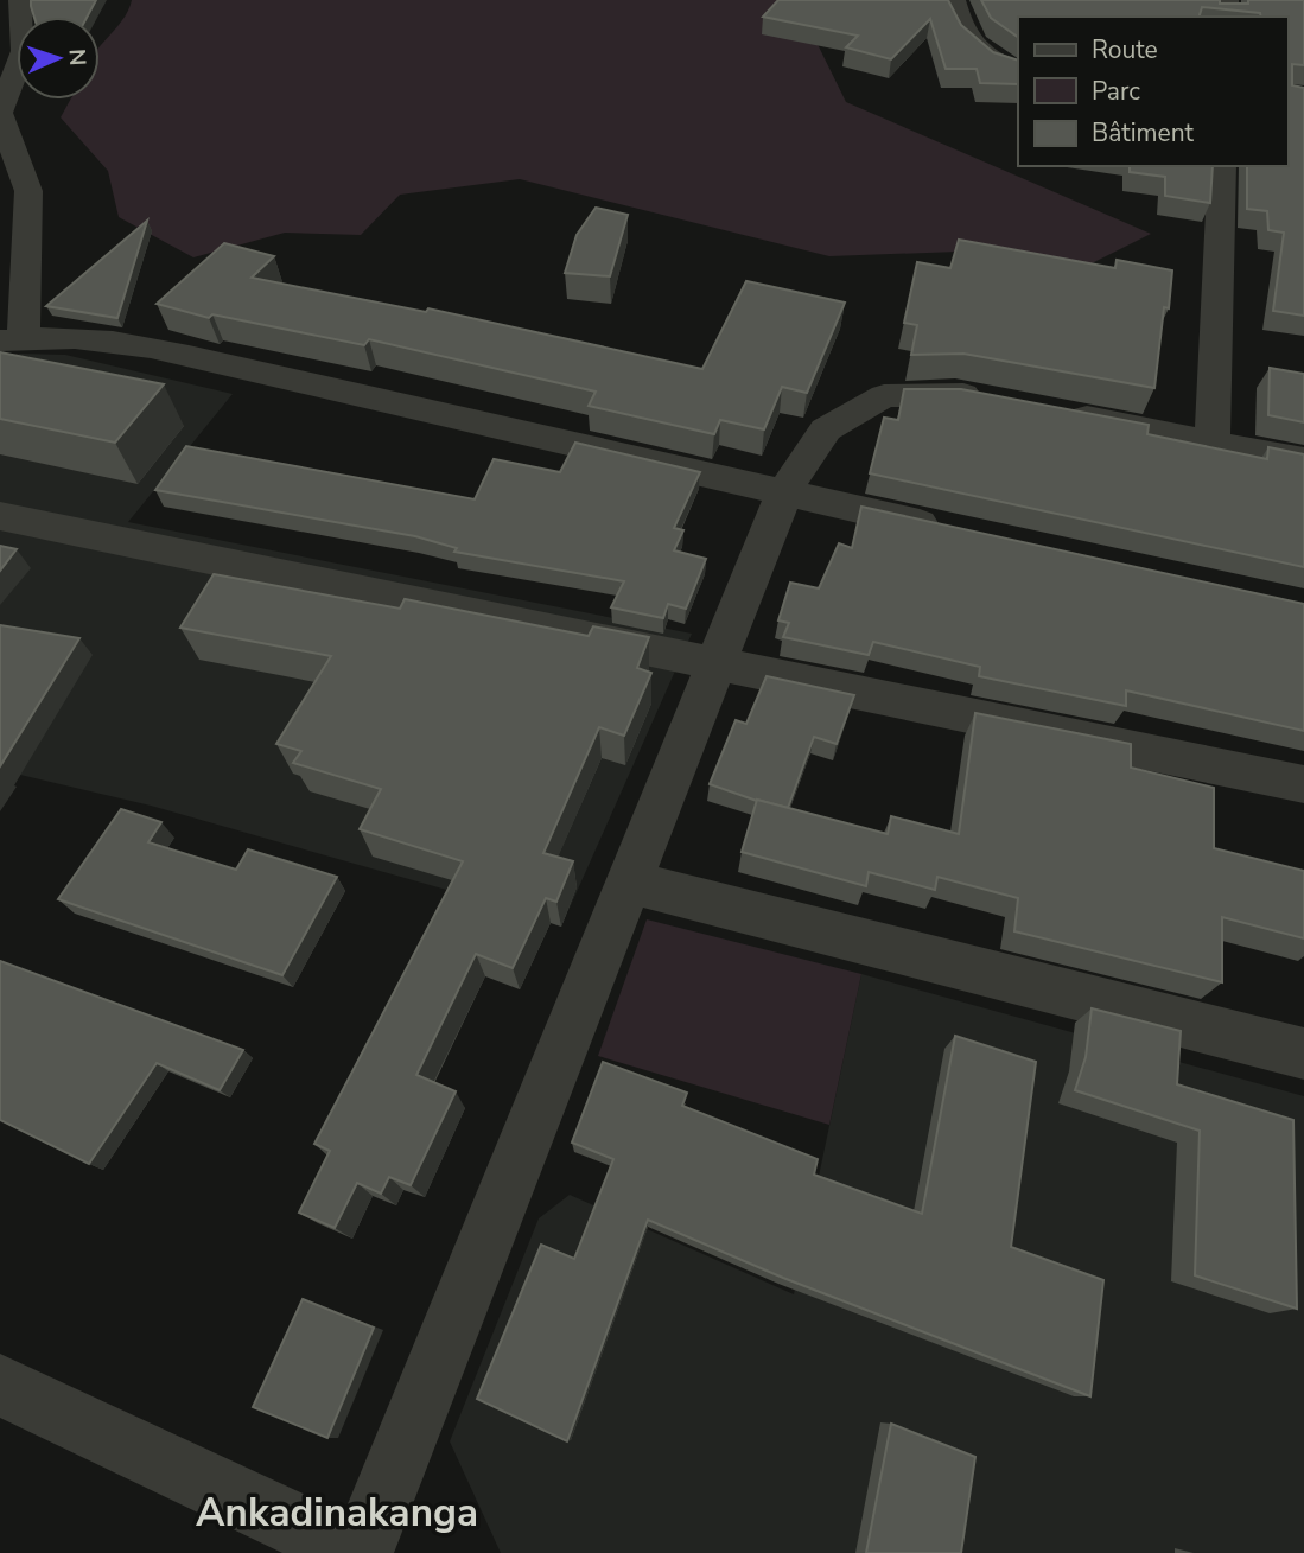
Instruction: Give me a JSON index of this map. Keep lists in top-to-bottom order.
{
  "districts": ["Ankadinakanga"],
  "legend": ["Route", "Parc", "Bâtiment"],
  "north": "right"
}
